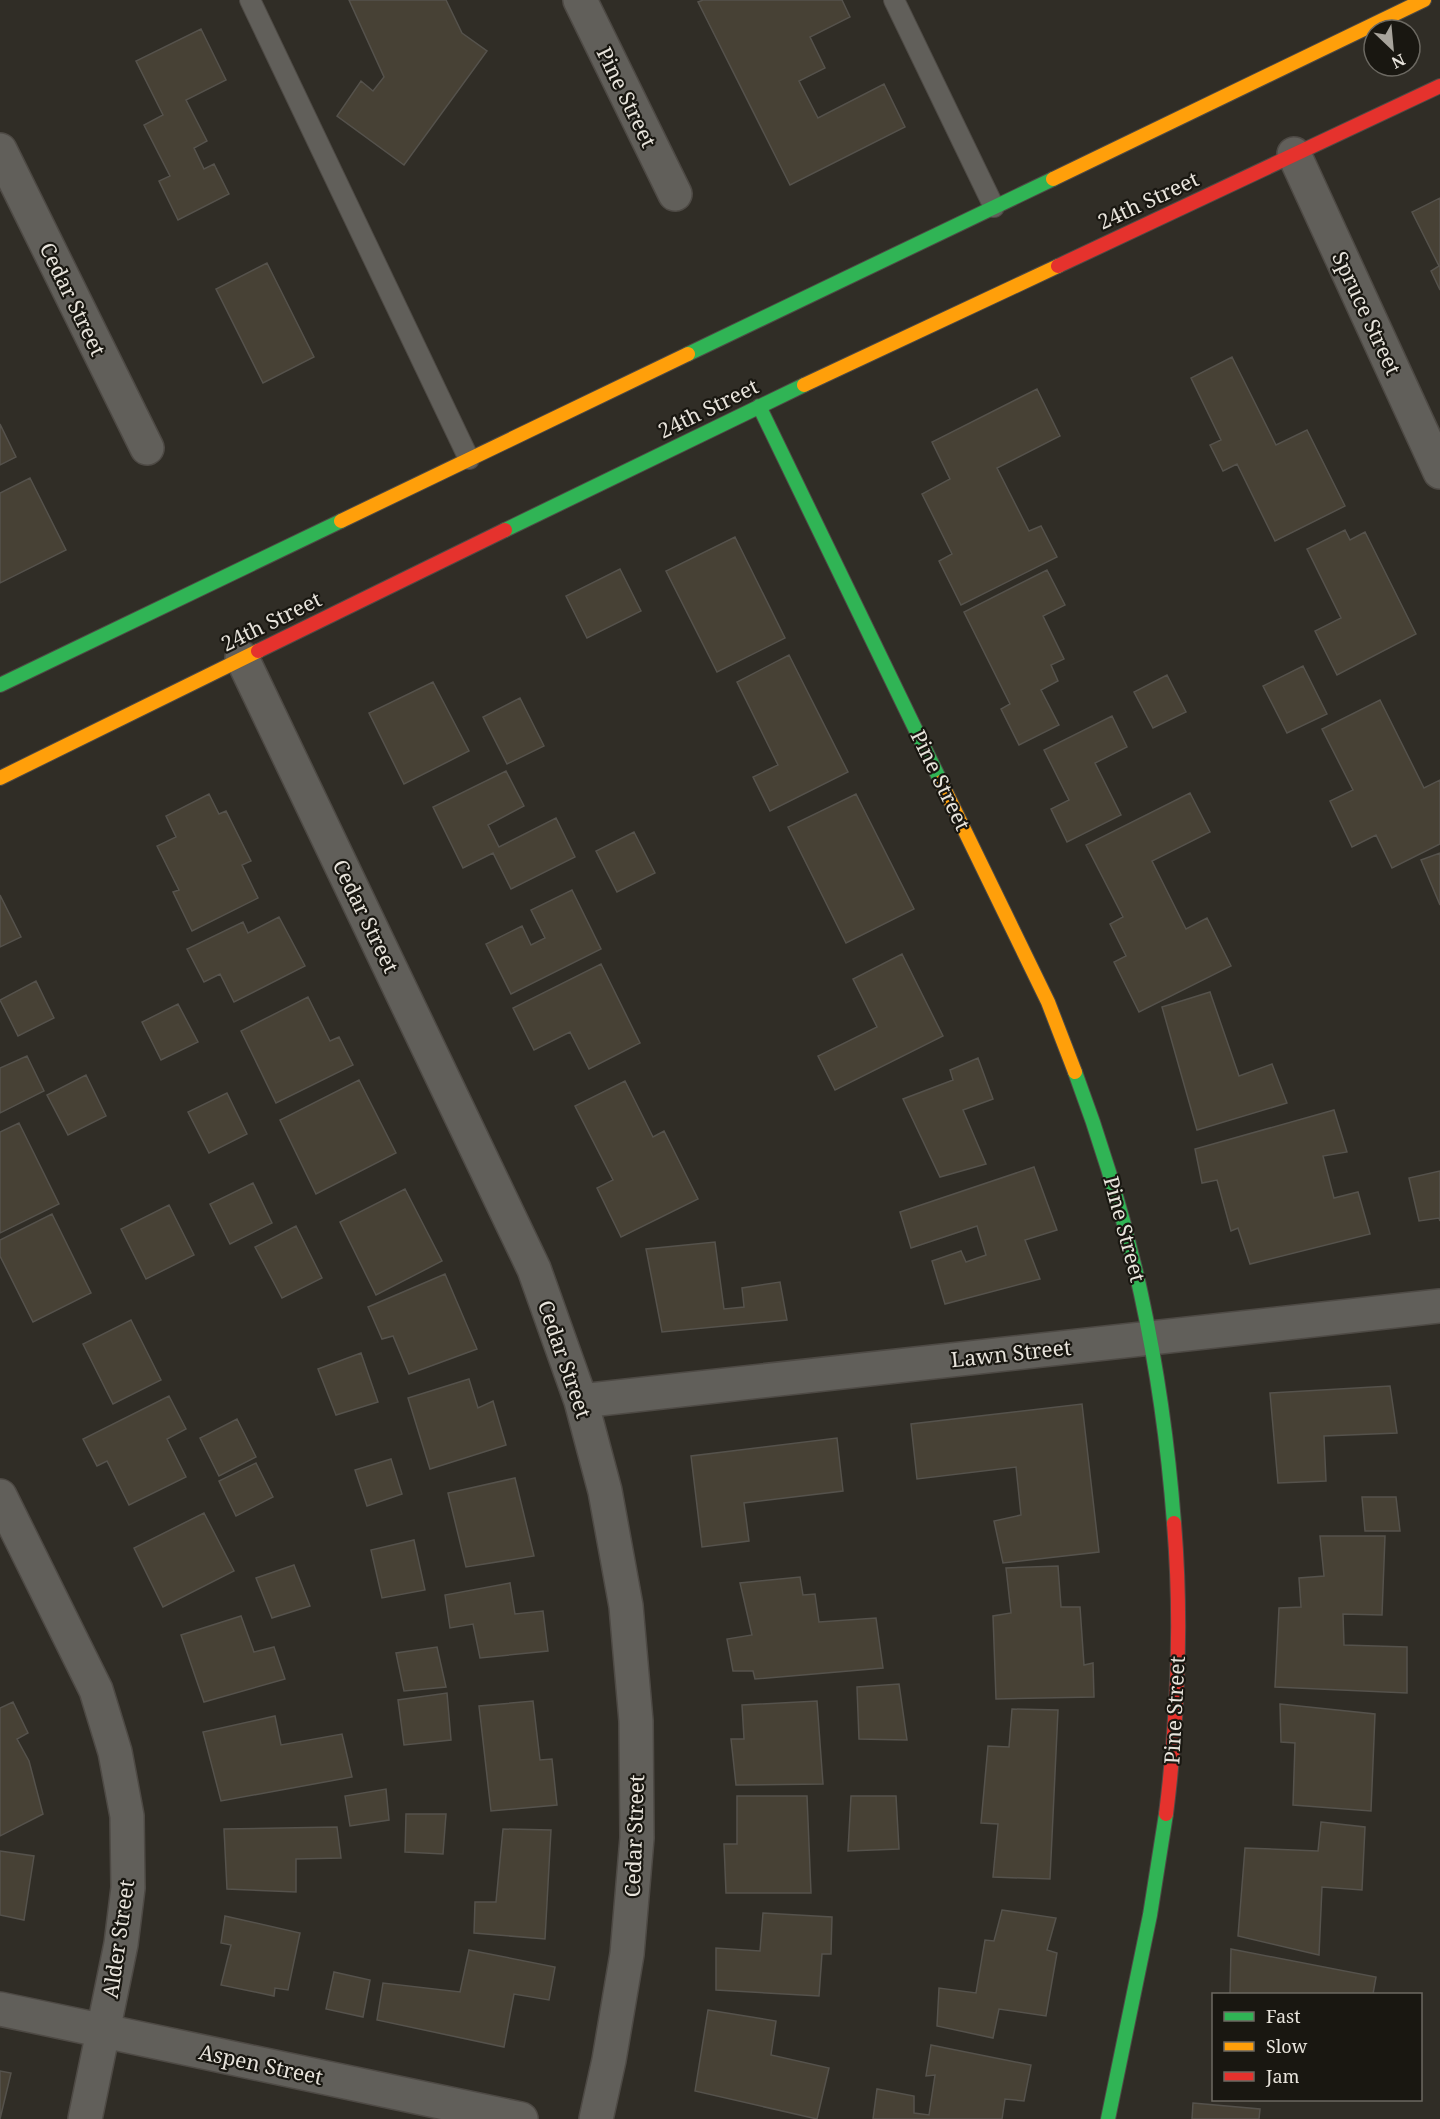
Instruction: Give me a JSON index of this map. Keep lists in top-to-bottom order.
{
  "streets": {
    "main road": ["Pine Street", "24th Street"],
    "street": [
      "Cedar Street",
      "Spruce Street",
      "Lawn Street",
      "Alder Street",
      "Aspen Street"
    ]
  },
  "crossings": [
    ["Pine Street", "24th Street"],
    ["Pine Street", "Lawn Street"],
    ["24th Street", "Cedar Street"],
    ["24th Street", "Spruce Street"],
    ["Cedar Street", "Lawn Street"],
    ["Alder Street", "Aspen Street"]
  ],
  "legend": ["Fast", "Slow", "Jam"],
  "north": "bottom right"
}
